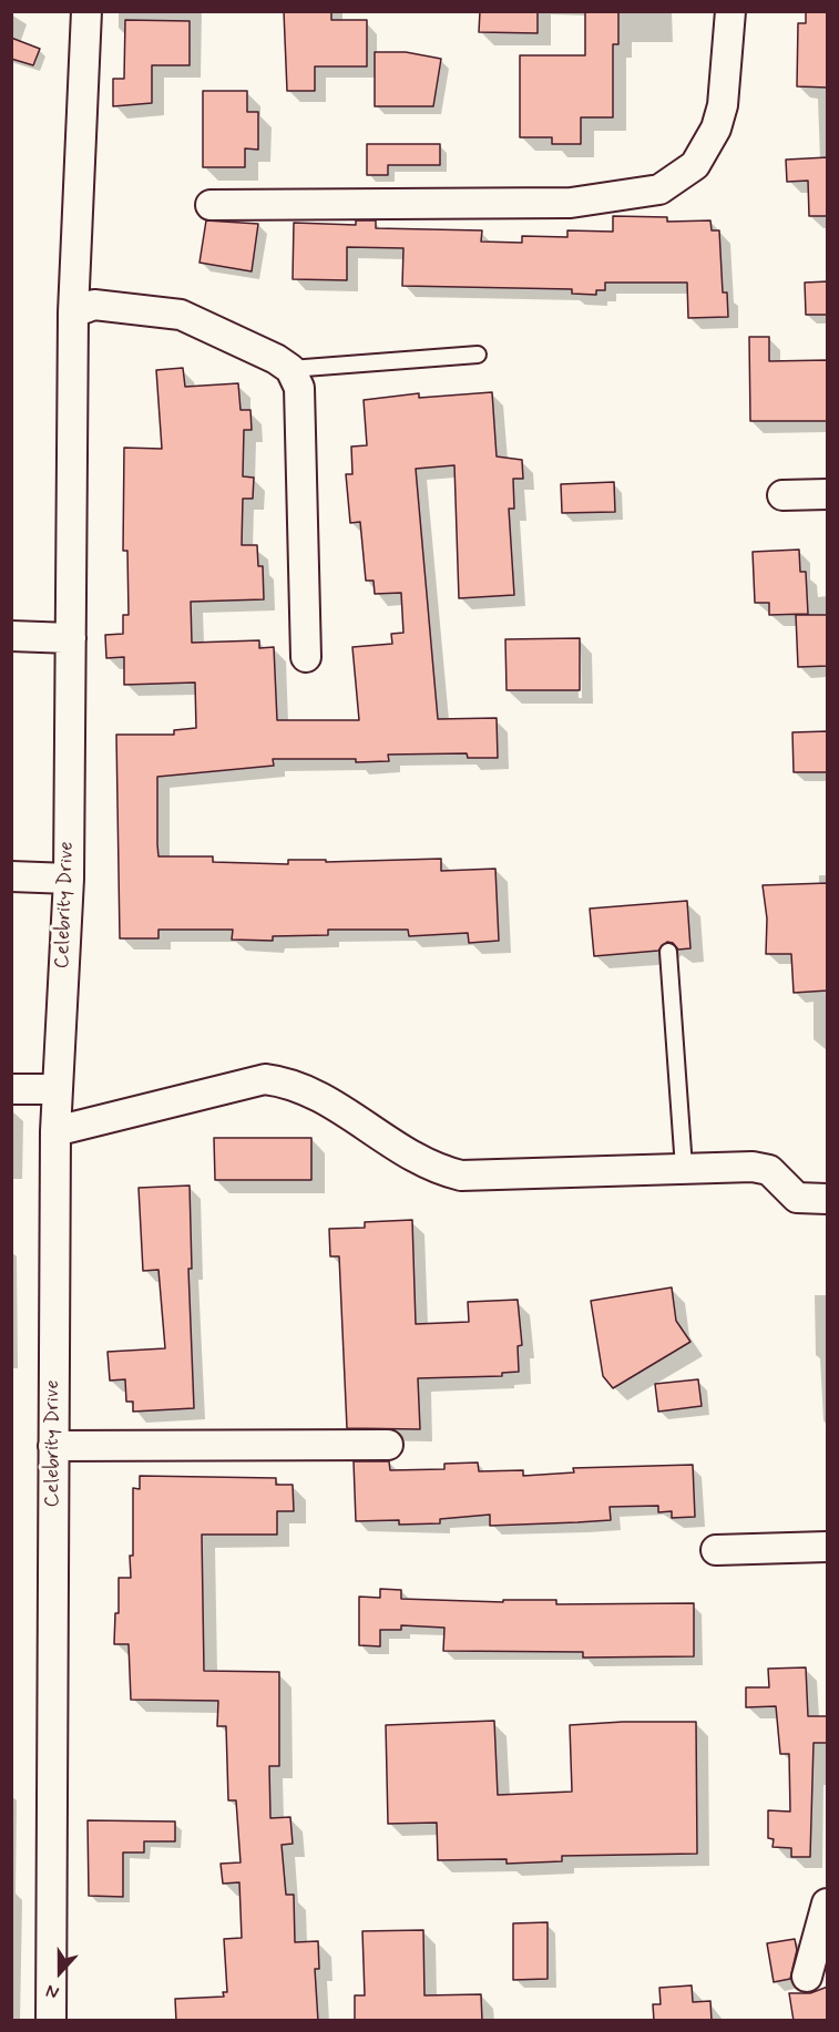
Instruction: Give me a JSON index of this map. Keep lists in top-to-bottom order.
{
  "streets": {
    "street": ["Celebrity Drive"]
  },
  "north": "bottom"
}
